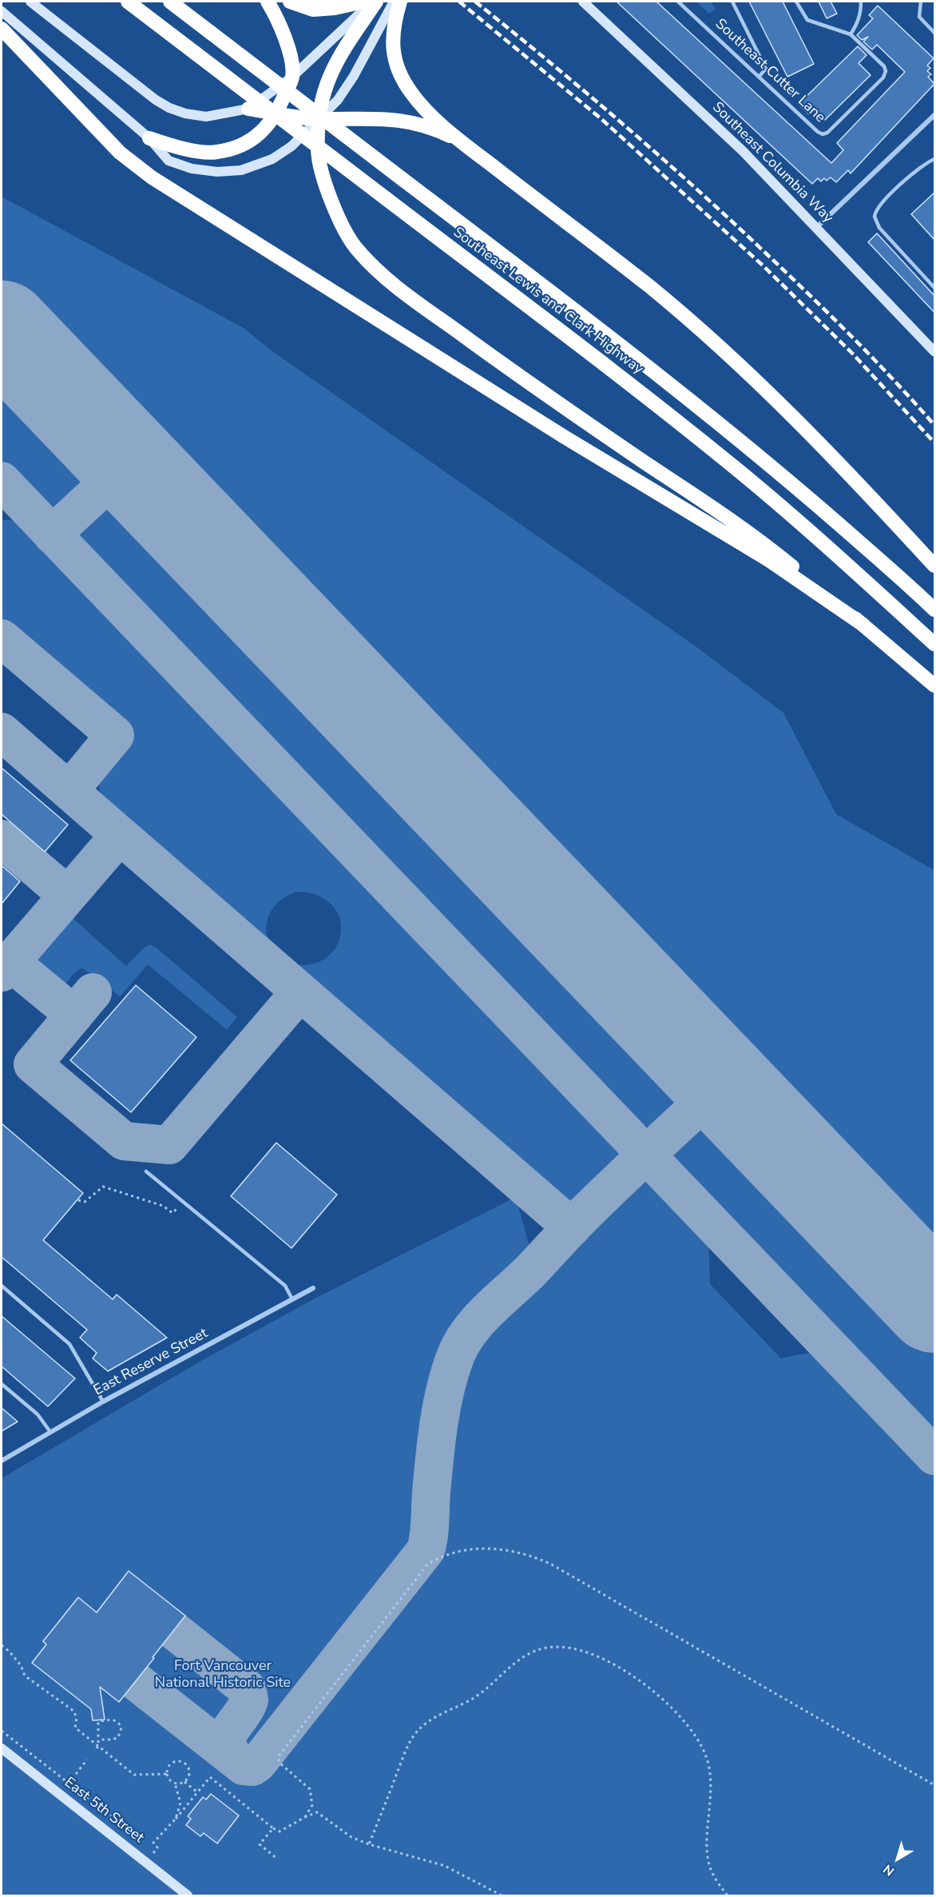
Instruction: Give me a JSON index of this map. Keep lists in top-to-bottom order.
{
  "streets": {
    "highway": ["Southeast Lewis and Clark Highway"],
    "street": ["Southeast Columbia Way", "East Reserve Street", "East 5th Street"],
    "lane": ["Southeast Cutter Lane"]
  },
  "parks": ["Fort Vancouver National Historic Site"],
  "north": "bottom left"
}
